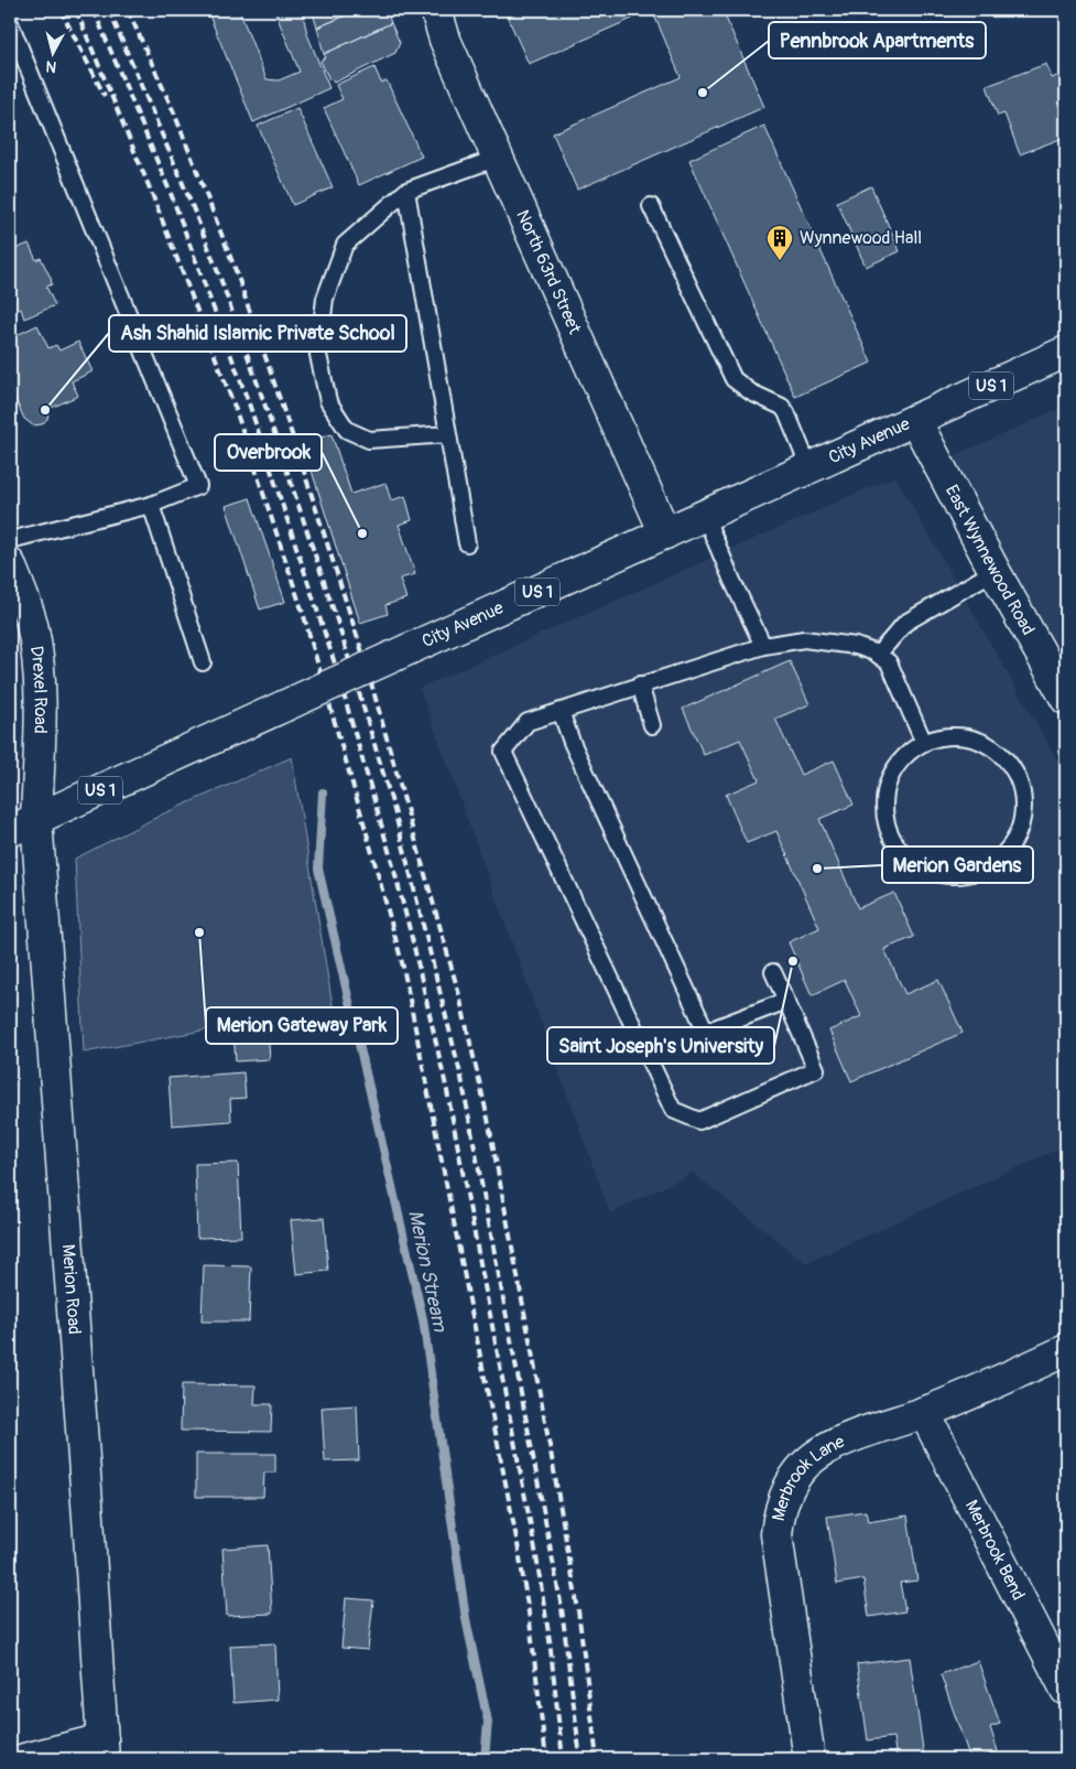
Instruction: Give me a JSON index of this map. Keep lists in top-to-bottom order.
{
  "streets": {
    "main road": [
      "North 63rd Street",
      "US 1",
      "City Avenue",
      "East Wynnewood Road",
      "Drexel Road",
      "Merion Road",
      "Merbrook Lane",
      "Merbrook Bend"
    ]
  },
  "crossings": [
    ["North 63rd Street", "City Avenue"],
    ["City Avenue", "East Wynnewood Road"],
    ["City Avenue", "Drexel Road"],
    ["City Avenue", "Merion Road"],
    ["Drexel Road", "Merion Road"],
    ["Merbrook Lane", "Merbrook Bend"]
  ],
  "water": ["Merion Stream"],
  "places": {
    "other": [
      "Pennbrook Apartments",
      "Ash Shahid Islamic Private School",
      "Overbrook",
      "Merion Gardens",
      "Merion Gateway Park",
      "Saint Joseph's University"
    ],
    "building": ["Wynnewood Hall"]
  },
  "north": "bottom"
}
